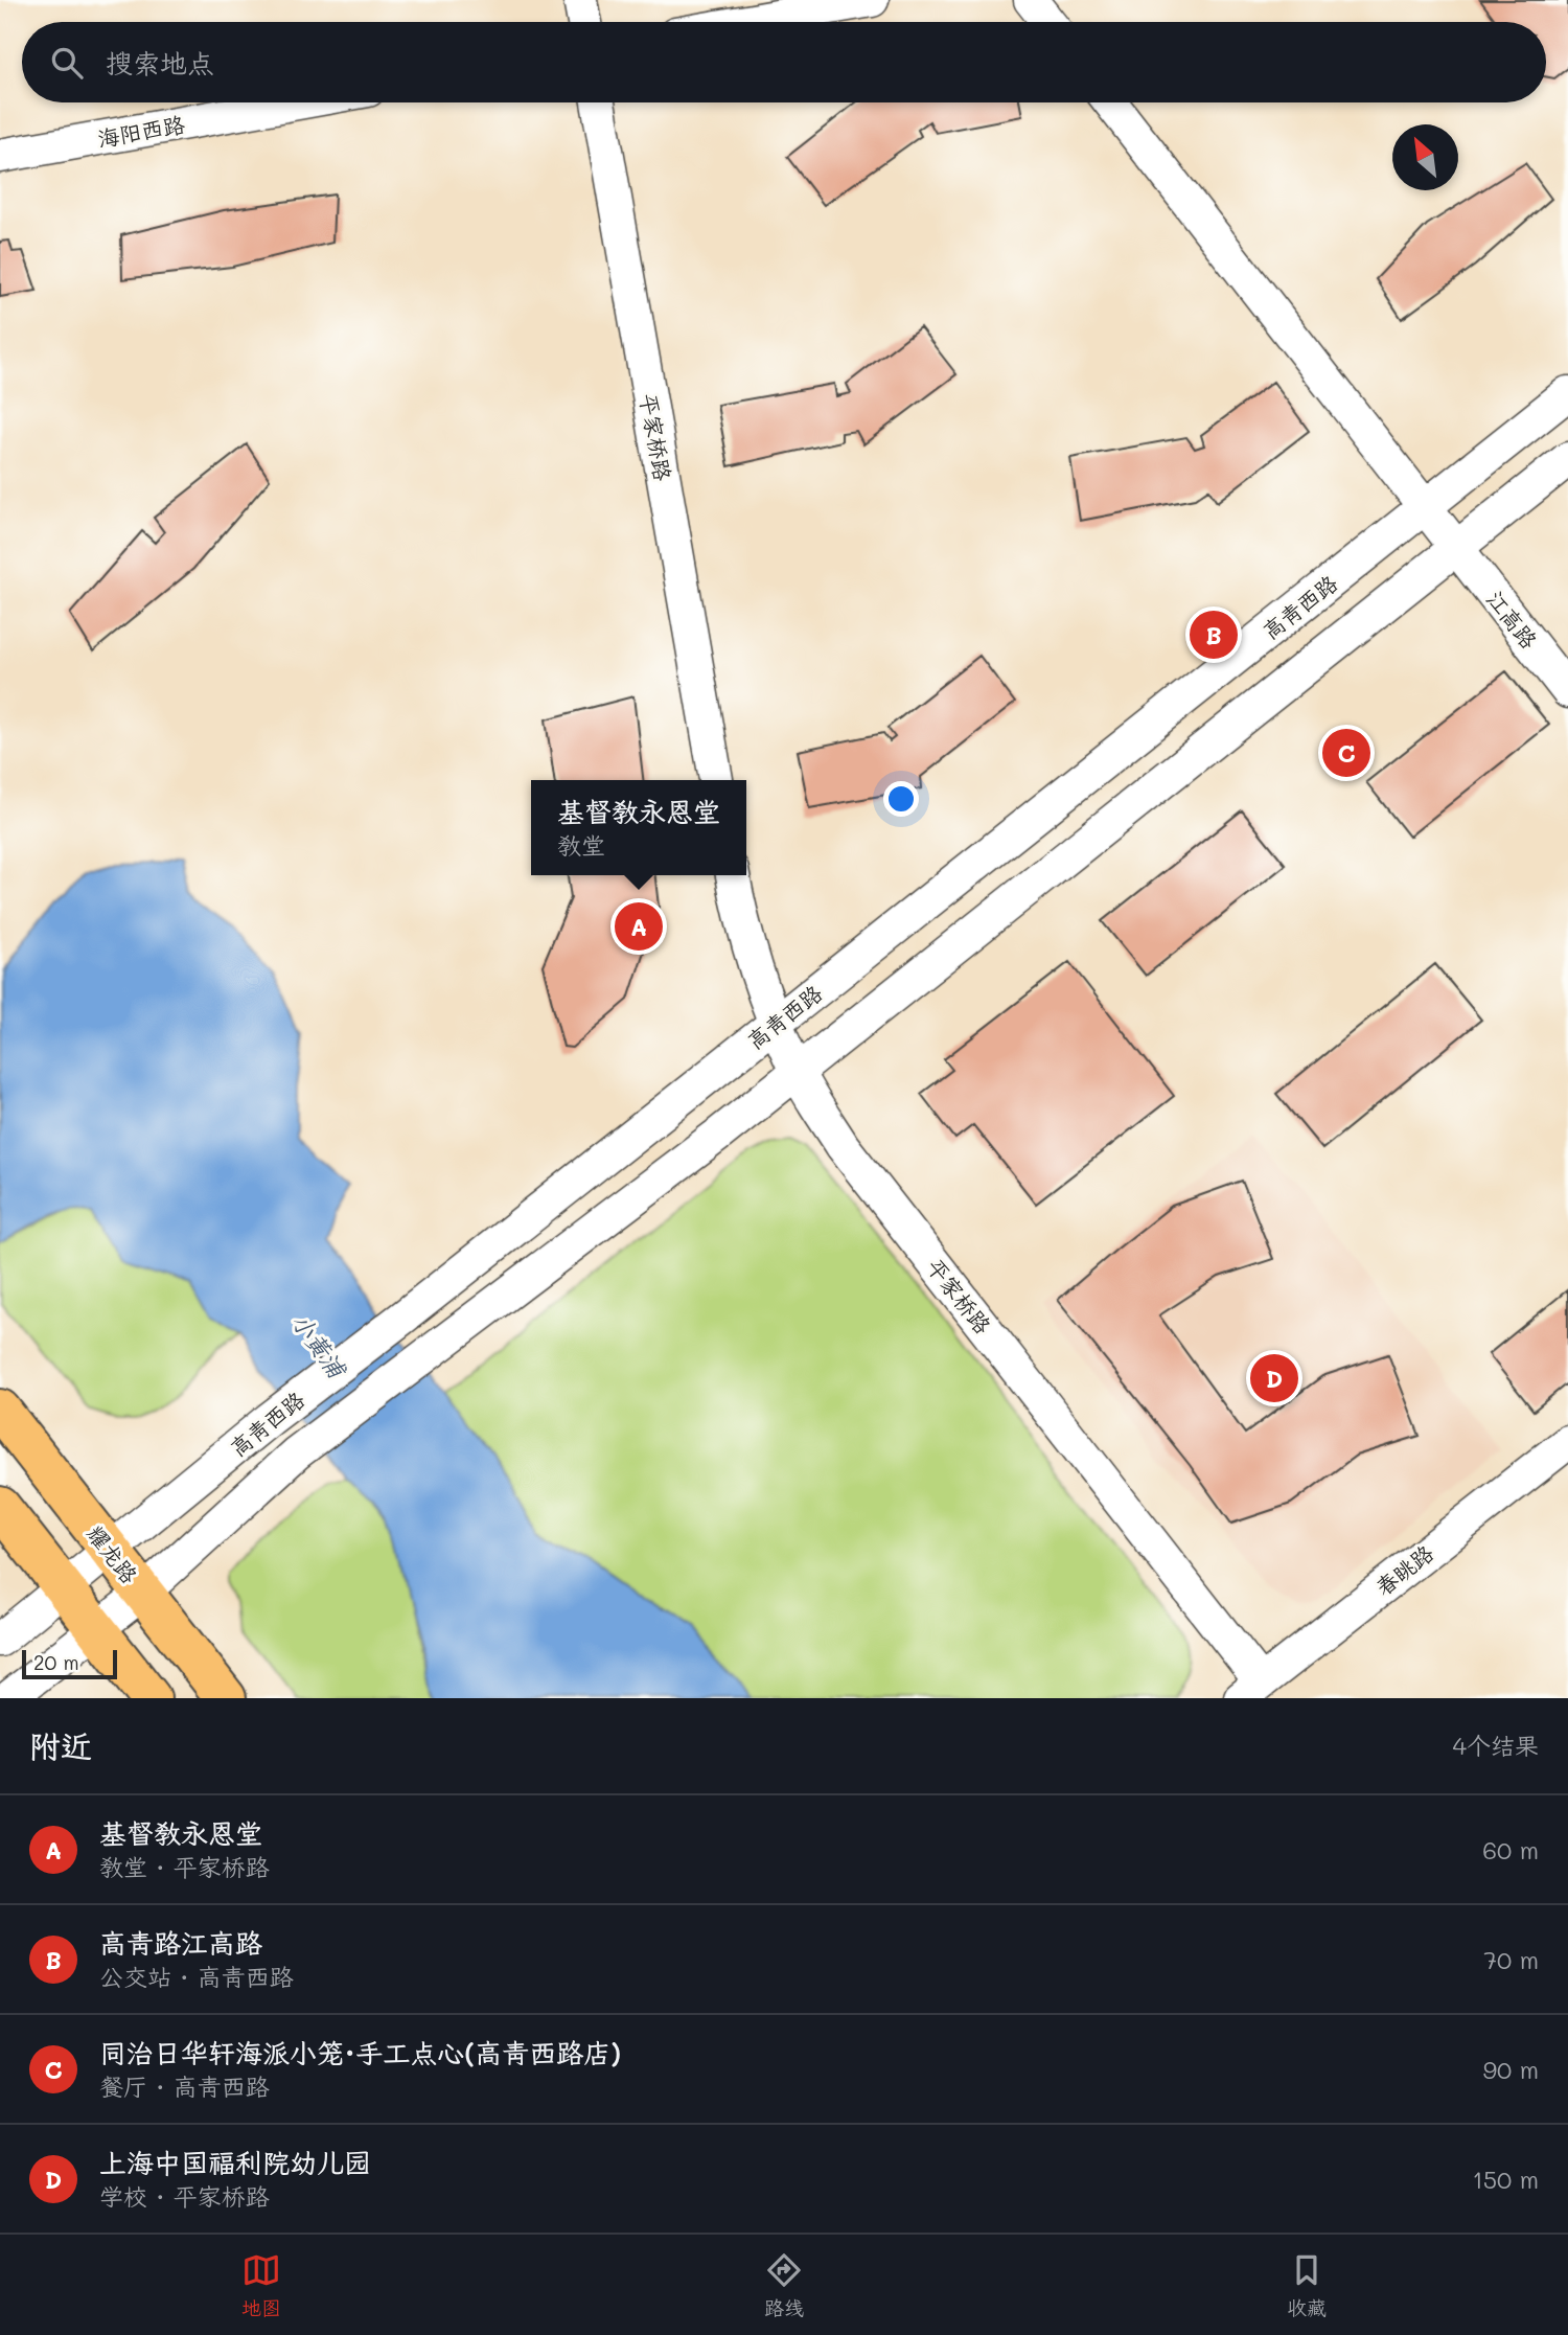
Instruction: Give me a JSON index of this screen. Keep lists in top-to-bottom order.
{
  "streets": {
    "main road": ["耀龙路"],
    "street": [
      "海阳西路",
      "平家桥路",
      "高青西路",
      "江高路",
      "春眺路"
    ]
  },
  "crossings": [
    ["平家桥路", "高青西路"],
    ["平家桥路", "春眺路"],
    ["高青西路", "江高路"],
    ["高青西路", "耀龙路"]
  ],
  "water": ["小黄浦"],
  "scale_bar": "20 m",
  "north": "top left",
  "page": {
    "search": "搜索地点",
    "pins": [
      "B",
      "C",
      "A",
      "D"
    ],
    "popup": ["基督教永恩堂", "教堂"],
    "scale": "20 m",
    "heading": ["附近", "4个结果"],
    "list": [
      {
        "mark": "A",
        "name": "基督教永恩堂",
        "note": "教堂 · 平家桥路",
        "value": "60 m"
      },
      {
        "mark": "B",
        "name": "高青路江高路",
        "note": "公交站 · 高青西路",
        "value": "70 m"
      },
      {
        "mark": "C",
        "name": "同治日华轩海派小笼·手工点心(高青西路店)",
        "note": "餐厅 · 高青西路",
        "value": "90 m"
      },
      {
        "mark": "D",
        "name": "上海中国福利院幼儿园",
        "note": "学校 · 平家桥路",
        "value": "150 m"
      }
    ],
    "nav": ["地图", "路线", "收藏"]
  }
}
